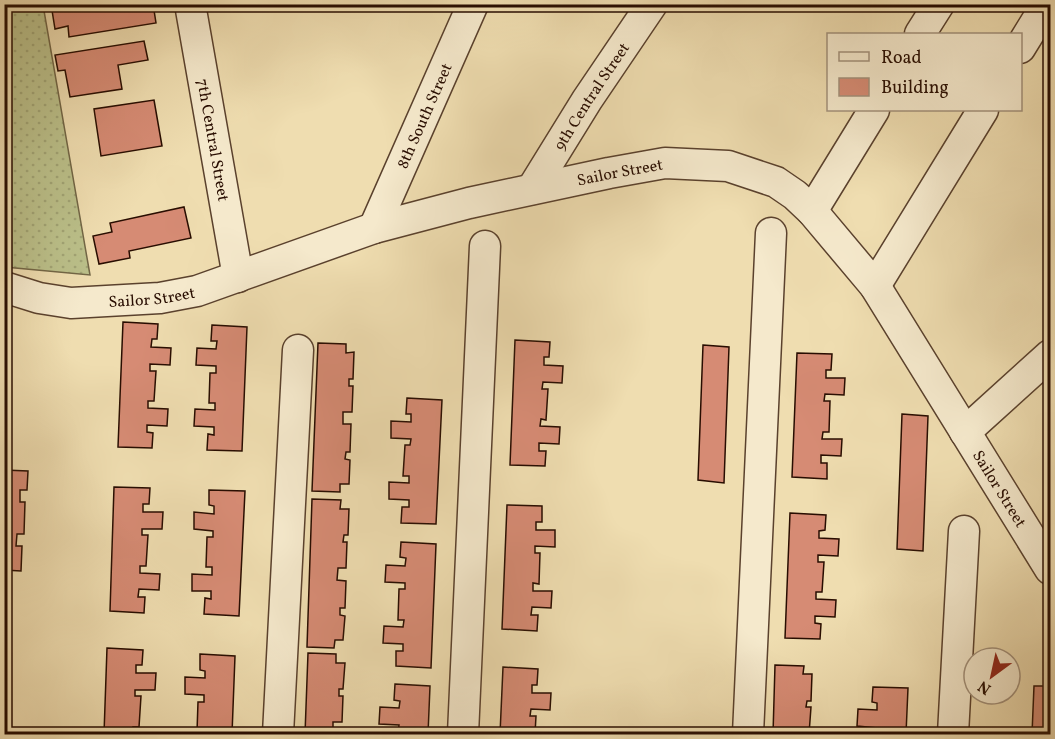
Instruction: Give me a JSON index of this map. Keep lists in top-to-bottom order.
{
  "streets": {
    "street": [
      "9th Central Street",
      "8th South Street",
      "7th Central Street",
      "Sailor Street"
    ]
  },
  "crossings": [
    ["9th Central Street", "Sailor Street"],
    ["8th South Street", "Sailor Street"],
    ["7th Central Street", "Sailor Street"]
  ],
  "legend": ["Road", "Building"],
  "north": "bottom left"
}
